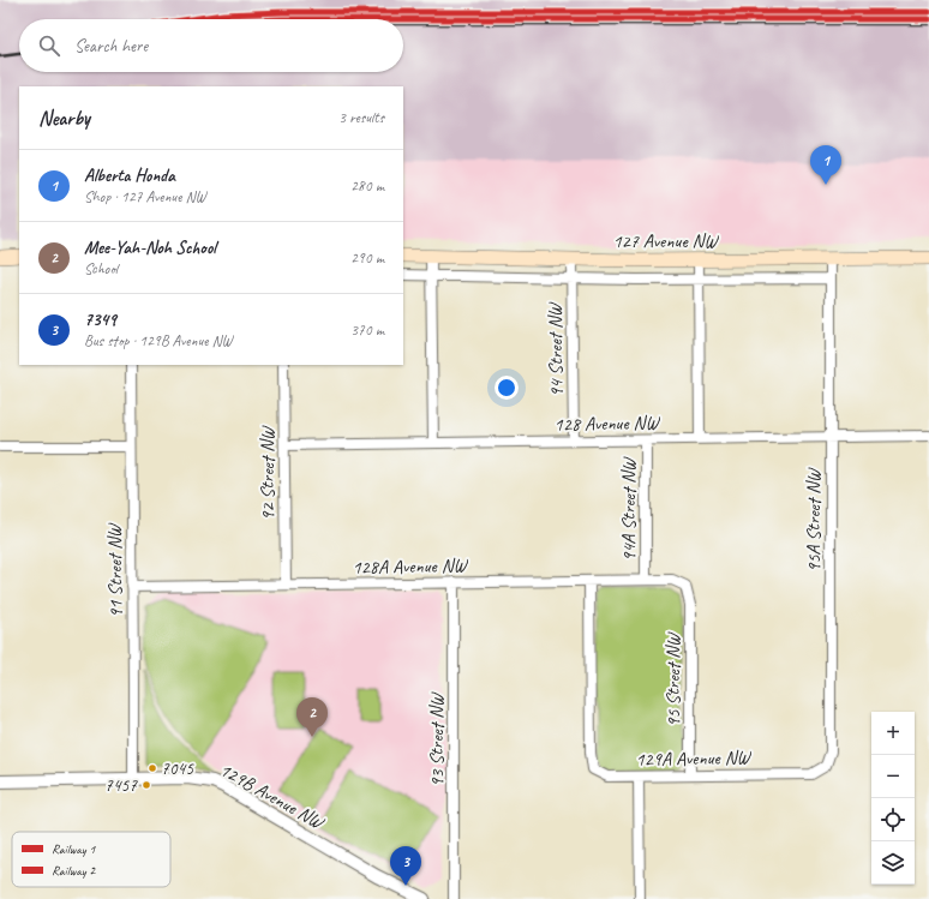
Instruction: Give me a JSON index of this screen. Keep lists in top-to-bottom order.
{
  "streets": {
    "main road": ["127 Avenue NW"],
    "street": [
      "94 Street NW",
      "128 Avenue NW",
      "92 Street NW",
      "94A Street NW",
      "95A Street NW",
      "128A Avenue NW",
      "91 Street NW",
      "95 Street NW",
      "93 Street NW",
      "129A Avenue NW",
      "129B Avenue NW"
    ]
  },
  "crossings": [
    ["127 Avenue NW", "94 Street NW"],
    ["127 Avenue NW", "95A Street NW"],
    ["94 Street NW", "128 Avenue NW"],
    ["128 Avenue NW", "92 Street NW"],
    ["128 Avenue NW", "94A Street NW"],
    ["128 Avenue NW", "95A Street NW"],
    ["92 Street NW", "128A Avenue NW"],
    ["94A Street NW", "128A Avenue NW"],
    ["95A Street NW", "129A Avenue NW"],
    ["128A Avenue NW", "91 Street NW"],
    ["128A Avenue NW", "95 Street NW"],
    ["128A Avenue NW", "93 Street NW"],
    ["128A Avenue NW", "129A Avenue NW"],
    ["91 Street NW", "129B Avenue NW"],
    ["95 Street NW", "129A Avenue NW"]
  ],
  "places": ["7045", "7457"],
  "lines": ["rail line 1", "rail line 2"],
  "legend": ["Railway 1", "Railway 2"],
  "page": {
    "search": "Search here",
    "heading": ["Nearby", "3 results"],
    "pins": ["1", "2", "3"],
    "list": [
      {
        "mark": "1",
        "name": "Alberta Honda",
        "note": "Shop · 127 Avenue NW",
        "value": "280 m"
      },
      {
        "mark": "2",
        "name": "Mee-Yah-Noh School",
        "note": "School",
        "value": "290 m"
      },
      {
        "mark": "3",
        "name": "7349",
        "note": "Bus stop · 129B Avenue NW",
        "value": "370 m"
      }
    ],
    "map_buttons": ["+", "−"]
  }
}
